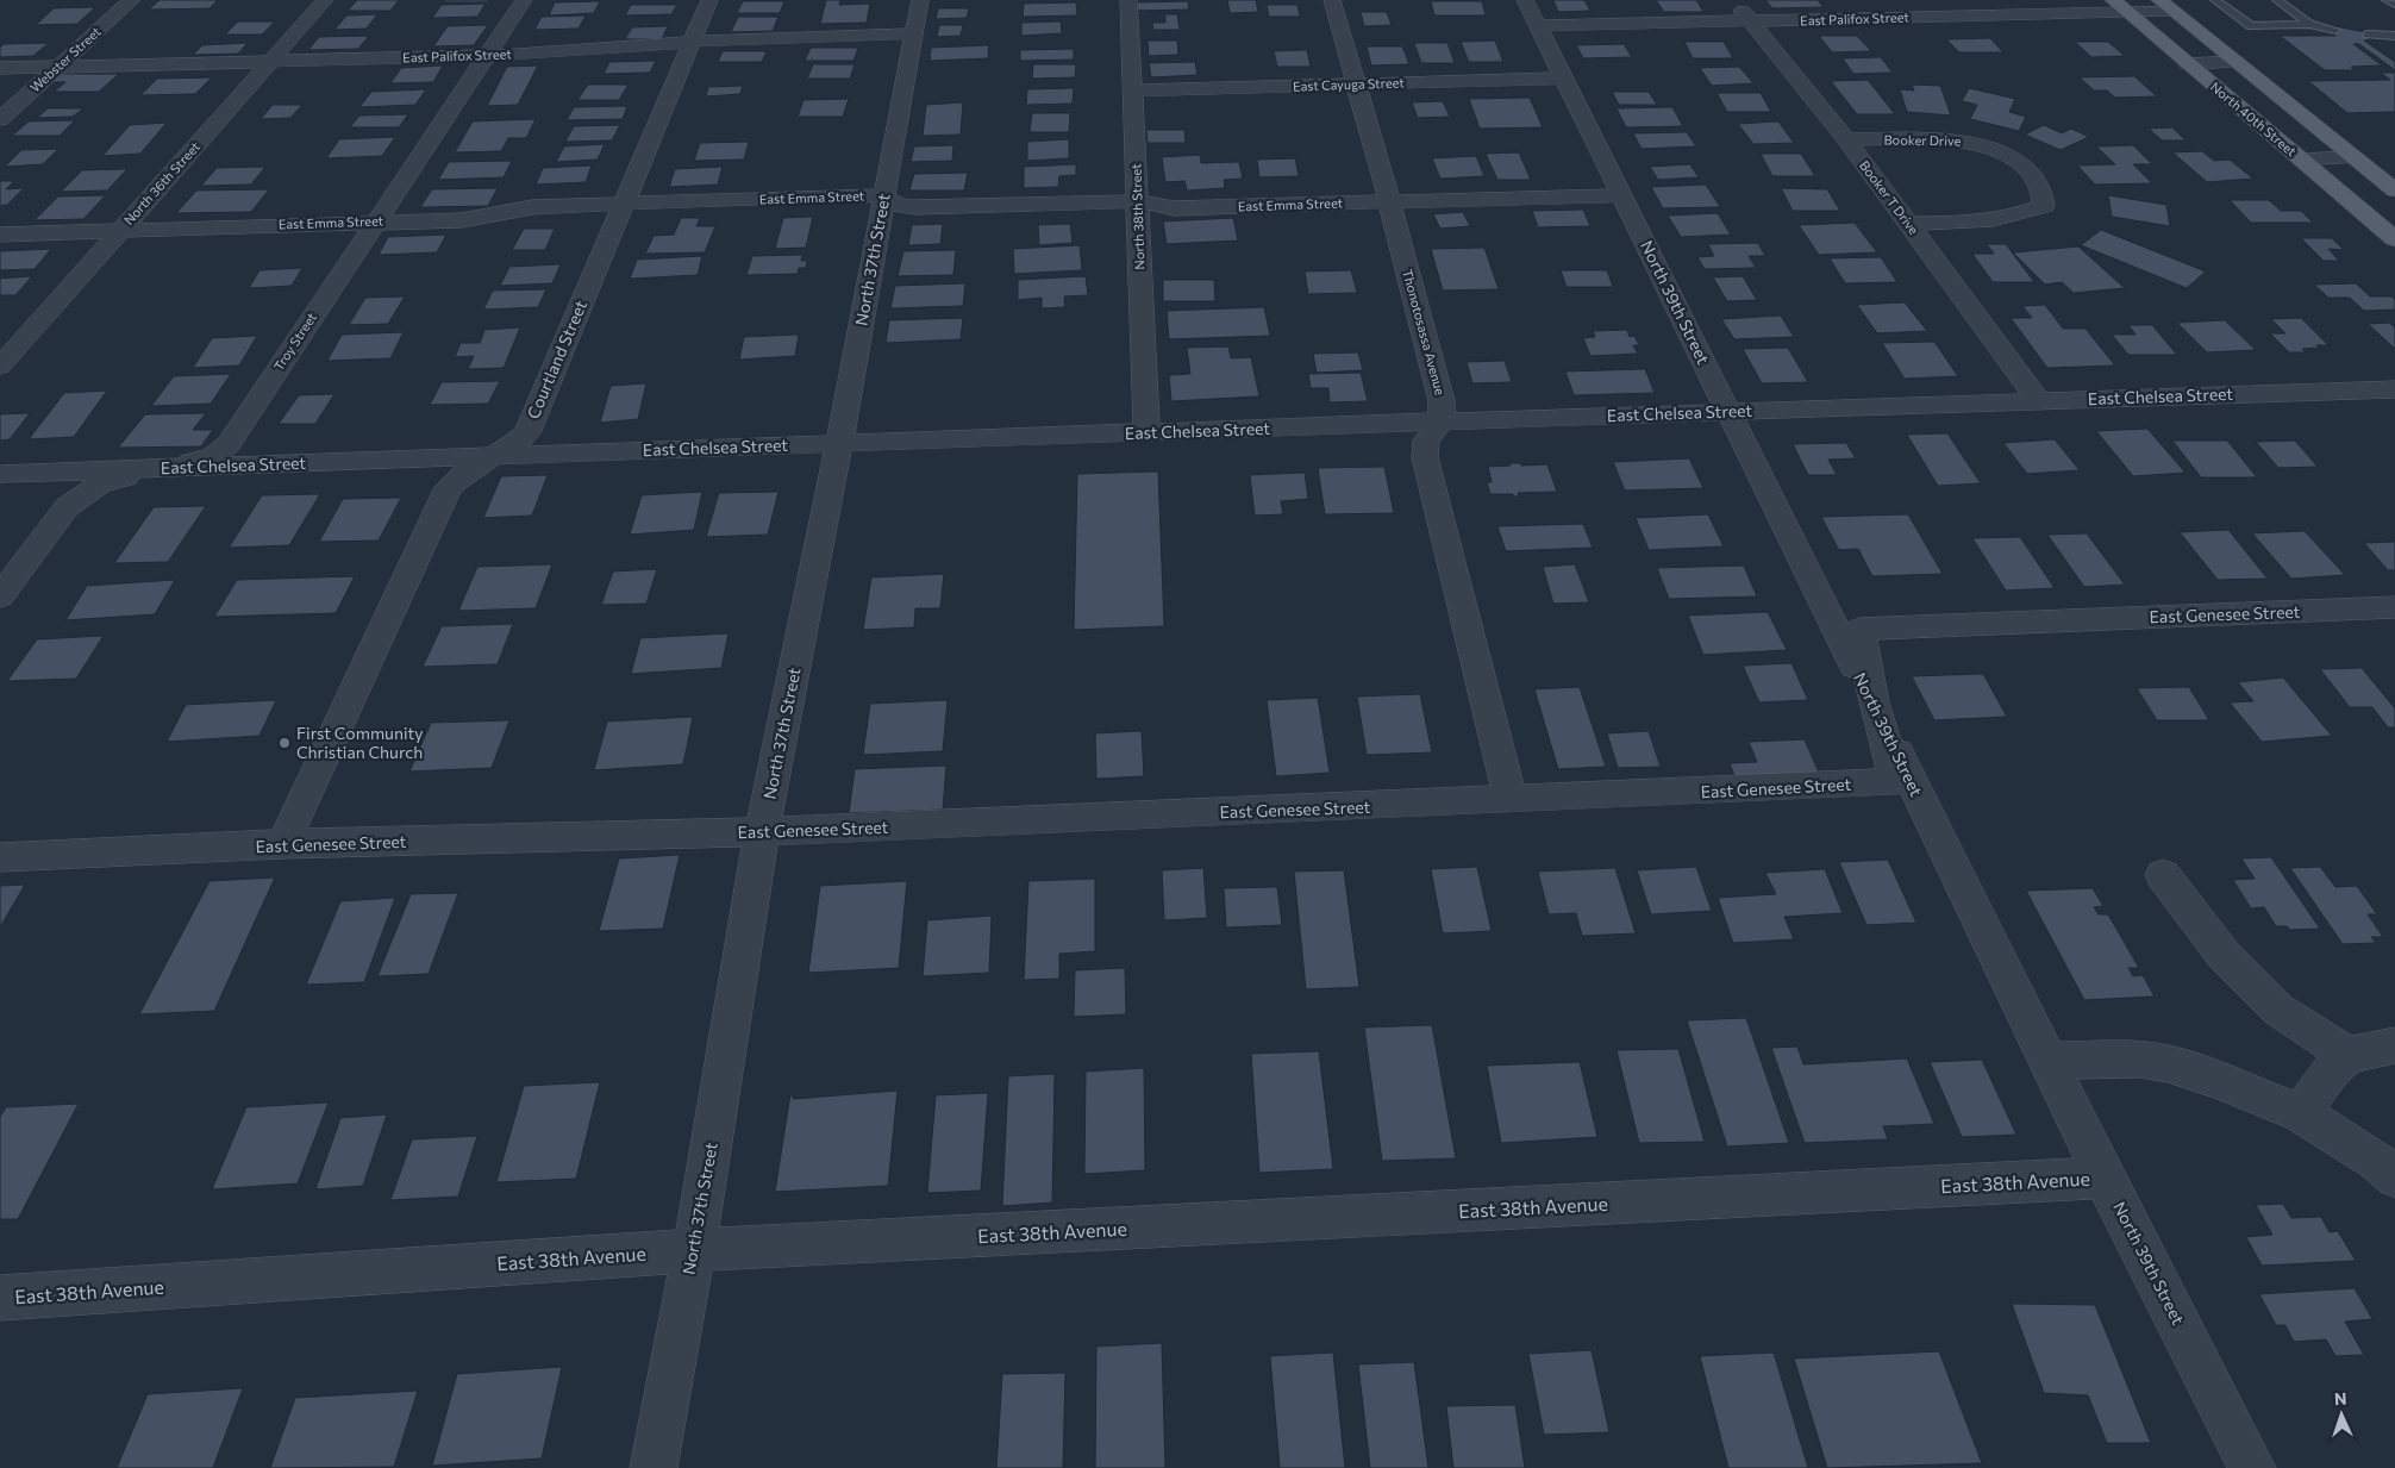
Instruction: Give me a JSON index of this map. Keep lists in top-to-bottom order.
{
  "streets": {
    "main road": ["North 40th Street"],
    "street": [
      "East Palifox Street",
      "Webster Street",
      "East Cayuga Street",
      "Booker Drive",
      "North 36th Street",
      "East Emma Street",
      "Booker T Drive",
      "North 38th Street",
      "North 37th Street",
      "North 39th Street",
      "Thonotosassa Avenue",
      "Troy Street",
      "Courtland Street",
      "East Chelsea Street",
      "East Genesee Street",
      "East 38th Avenue"
    ]
  },
  "crossings": [
    ["East Palifox Street", "Webster Street"],
    ["East Palifox Street", "North 40th Street"],
    ["East Palifox Street", "North 36th Street"],
    ["East Palifox Street", "Booker T Drive"],
    ["East Palifox Street", "North 37th Street"],
    ["East Palifox Street", "North 39th Street"],
    ["East Palifox Street", "Troy Street"],
    ["East Palifox Street", "Courtland Street"],
    ["East Cayuga Street", "North 38th Street"],
    ["East Cayuga Street", "North 39th Street"],
    ["East Cayuga Street", "Thonotosassa Avenue"],
    ["Booker Drive", "Booker T Drive"],
    ["North 36th Street", "East Emma Street"],
    ["East Emma Street", "North 38th Street"],
    ["East Emma Street", "North 37th Street"],
    ["East Emma Street", "North 39th Street"],
    ["East Emma Street", "Thonotosassa Avenue"],
    ["East Emma Street", "Troy Street"],
    ["East Emma Street", "Courtland Street"],
    ["Booker T Drive", "East Chelsea Street"],
    ["North 38th Street", "East Chelsea Street"],
    ["North 37th Street", "East Chelsea Street"],
    ["North 37th Street", "East Genesee Street"],
    ["North 37th Street", "East 38th Avenue"],
    ["North 39th Street", "East Chelsea Street"],
    ["North 39th Street", "East Genesee Street"],
    ["North 39th Street", "East 38th Avenue"],
    ["Thonotosassa Avenue", "East Chelsea Street"],
    ["Troy Street", "East Chelsea Street"],
    ["Courtland Street", "East Chelsea Street"],
    ["Courtland Street", "East Genesee Street"]
  ],
  "places": ["First Community Christian Church"],
  "north": "top"
}
